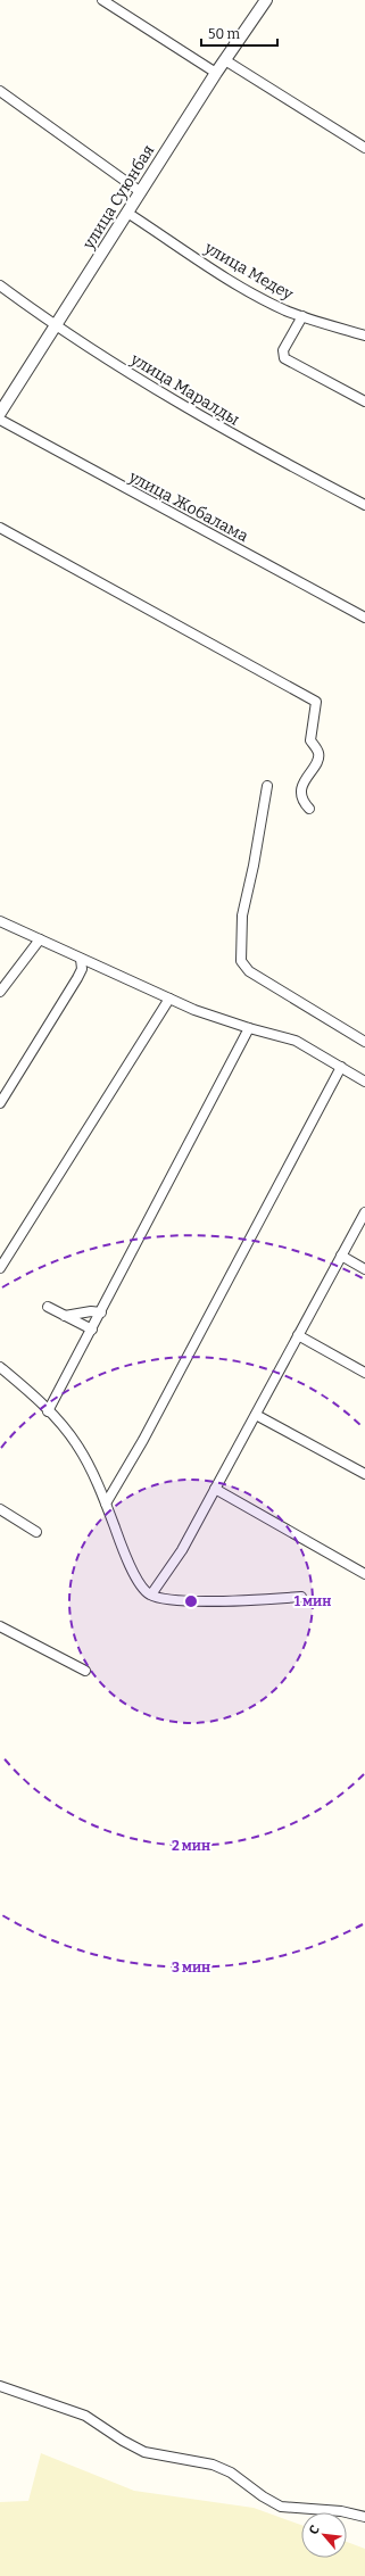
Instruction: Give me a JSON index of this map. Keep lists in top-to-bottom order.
{
  "streets": {
    "street": [
      "улица Суюнбая",
      "улица Медеу",
      "улица Маралды",
      "улица Жобалама"
    ]
  },
  "crossings": [
    ["улица Суюнбая", "улица Медеу"],
    ["улица Суюнбая", "улица Маралды"]
  ],
  "scale_bar": "50 m",
  "north": "top left",
  "rings": ["1 мин", "2 мин", "3 мин"]
}
